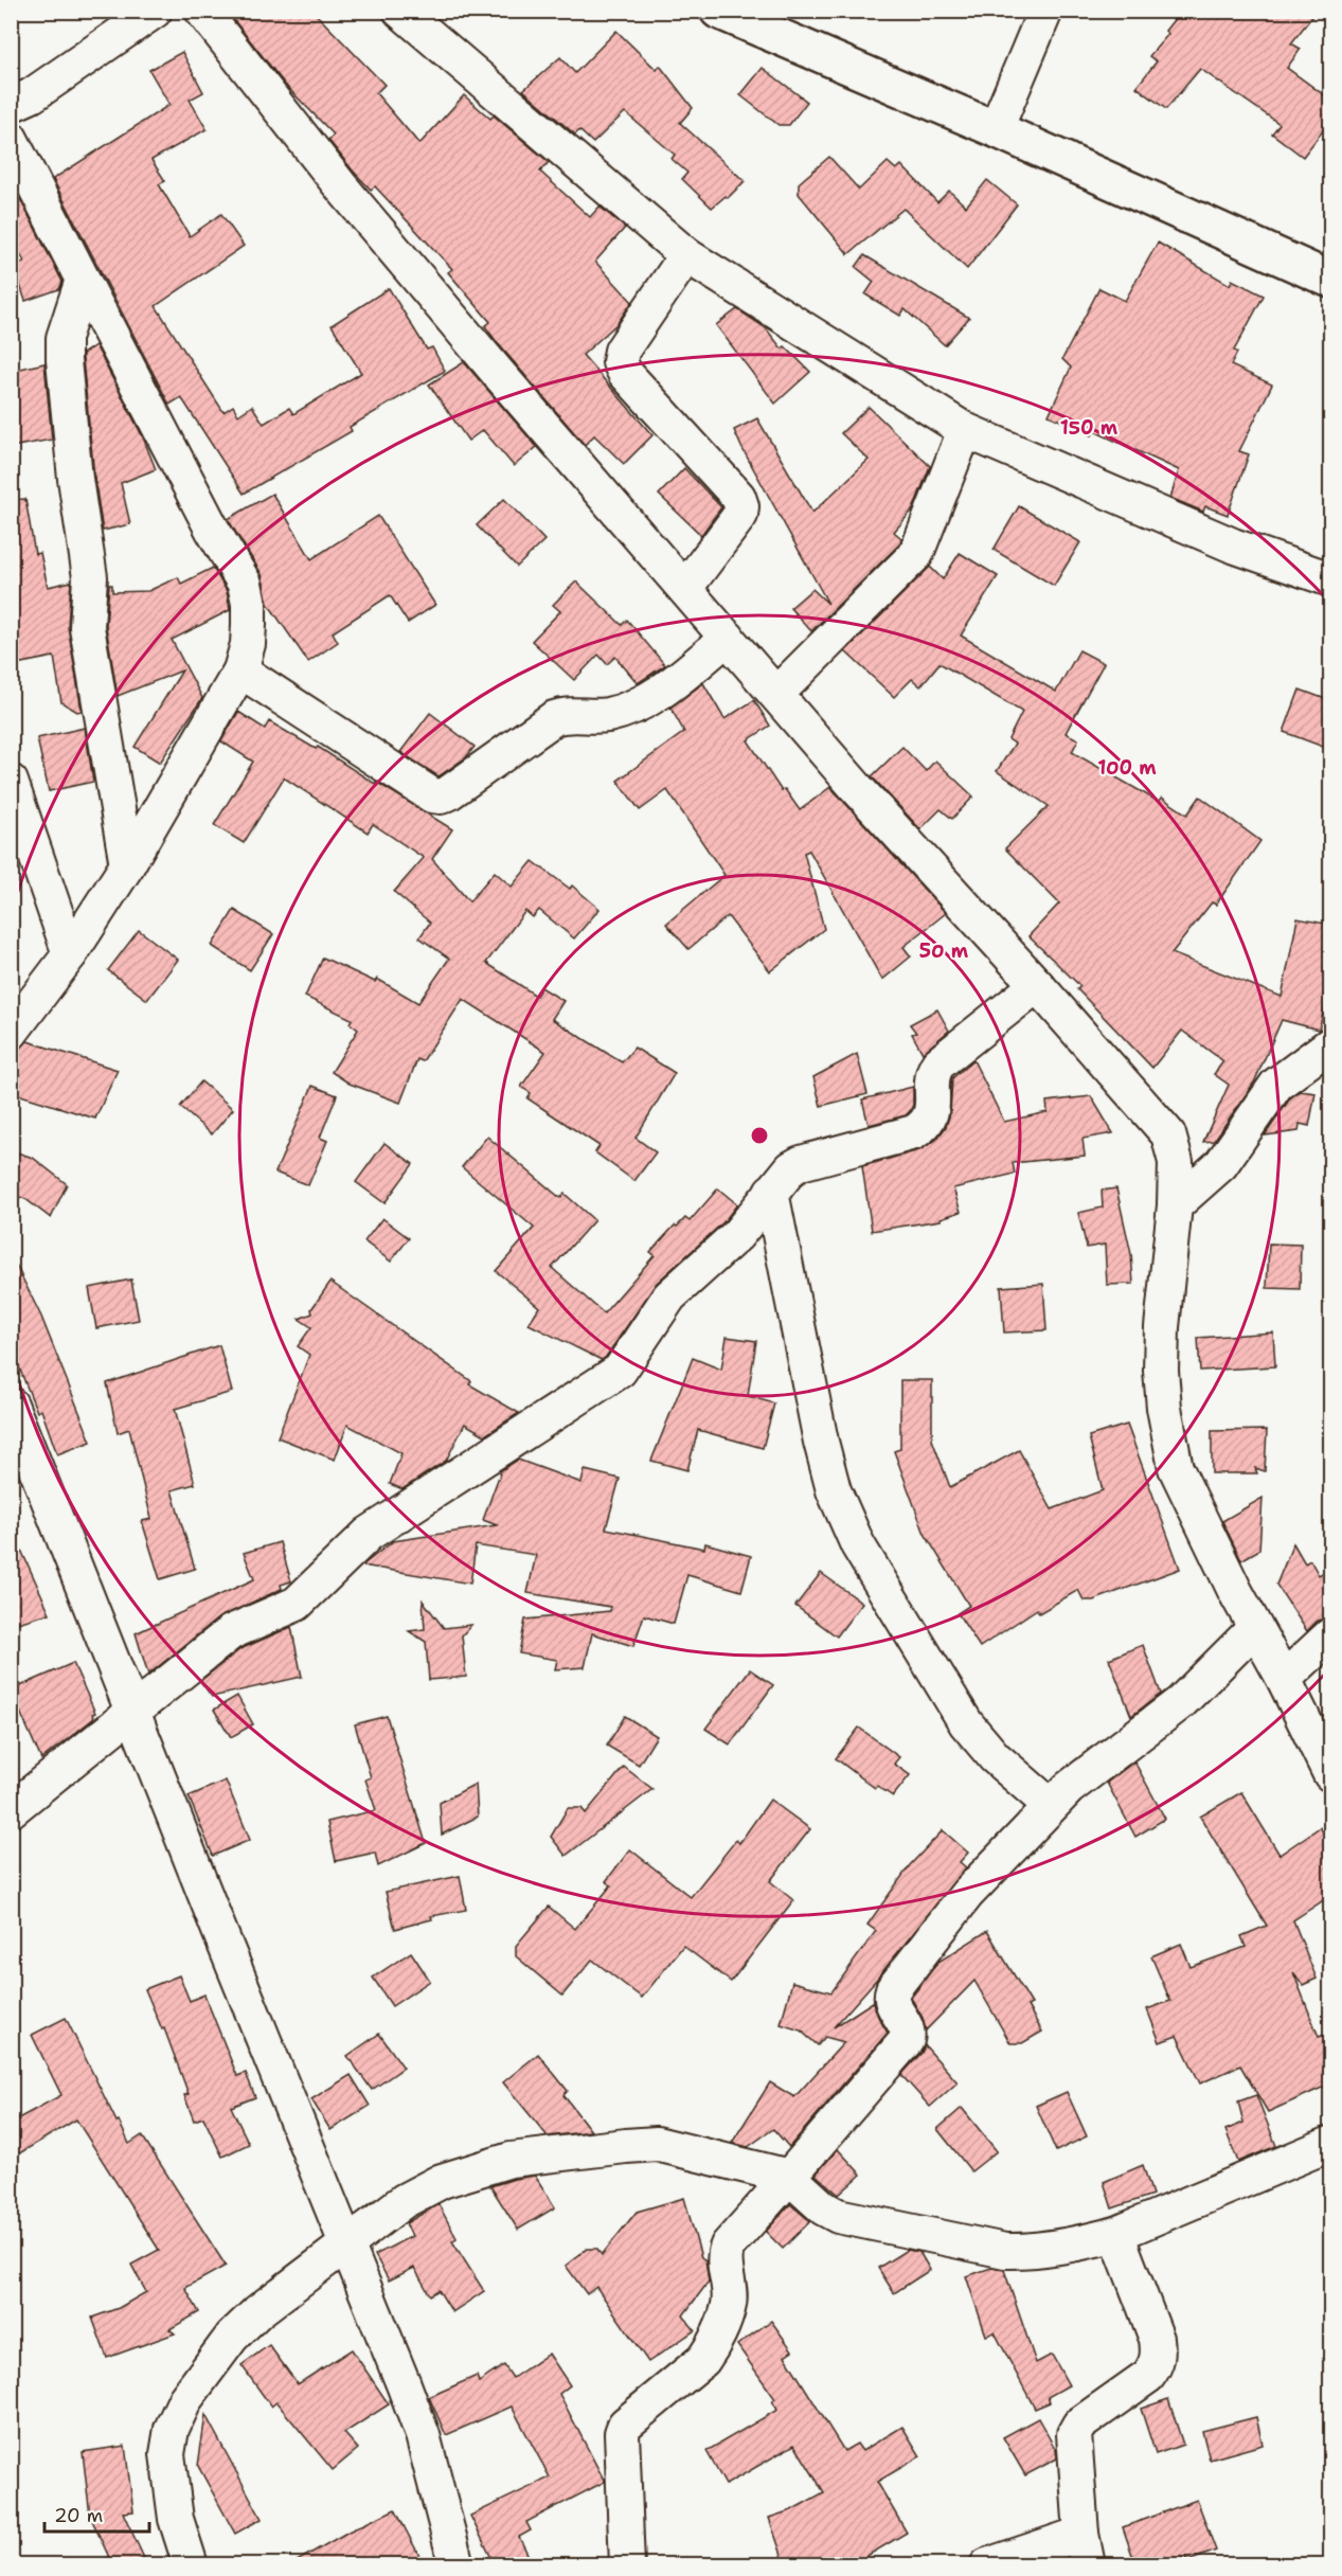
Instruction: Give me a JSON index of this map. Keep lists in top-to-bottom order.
{
  "scale_bar": "20 m",
  "rings": ["150 m", "100 m", "50 m"]
}
